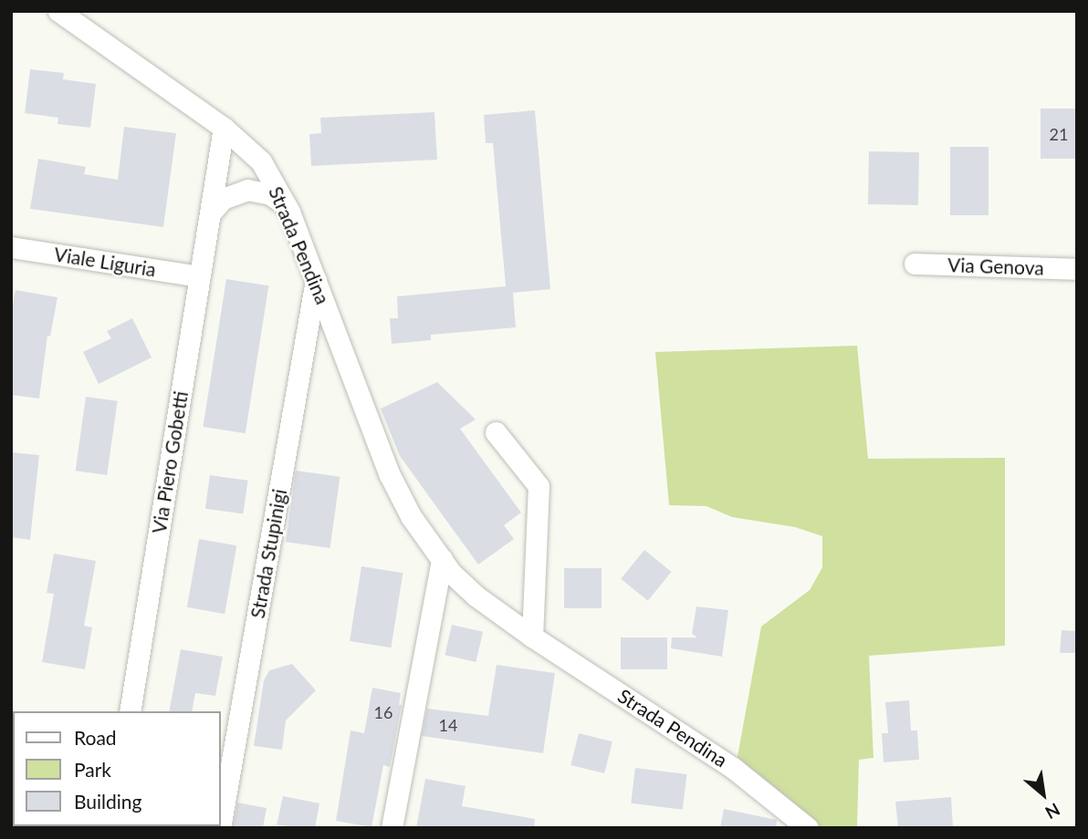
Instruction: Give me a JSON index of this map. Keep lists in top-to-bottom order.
{
  "streets": {
    "street": [
      "Strada Pendina",
      "Viale Liguria",
      "Via Genova",
      "Via Piero Gobetti",
      "Strada Stupinigi"
    ]
  },
  "crossings": [
    ["Strada Pendina", "Via Piero Gobetti"],
    ["Strada Pendina", "Strada Stupinigi"],
    ["Viale Liguria", "Via Piero Gobetti"]
  ],
  "house_numbers": ["21", "16", "14"],
  "legend": ["Road", "Park", "Building"],
  "north": "bottom right"
}
